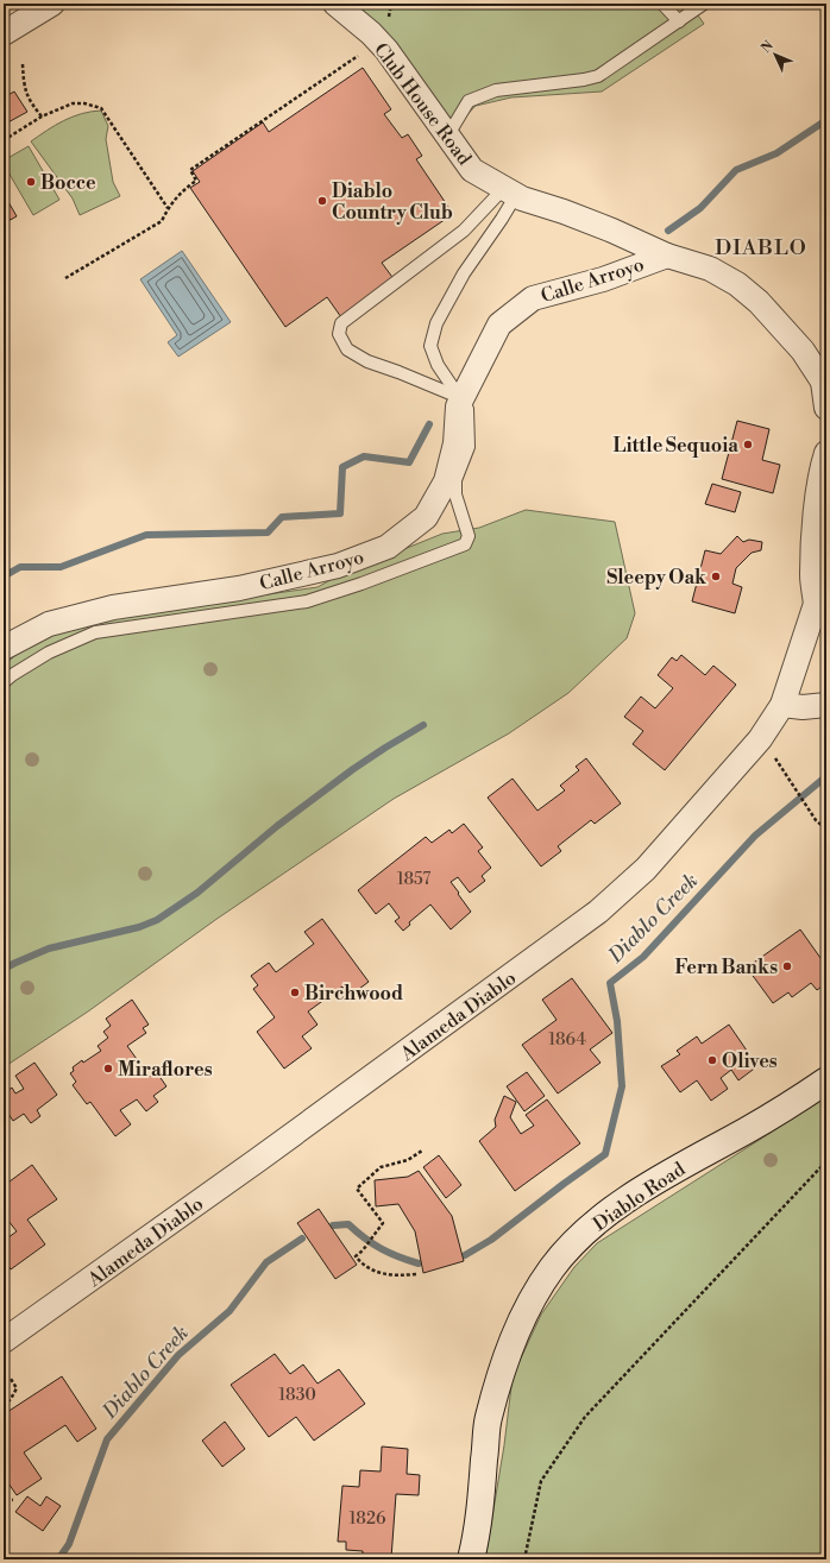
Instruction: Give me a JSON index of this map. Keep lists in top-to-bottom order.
{
  "streets": {
    "street": [
      "Club House Road",
      "Calle Arroyo",
      "Alameda Diablo",
      "Diablo Road"
    ]
  },
  "crossings": [
    ["Club House Road", "Calle Arroyo"]
  ],
  "districts": ["DIABLO"],
  "water": ["Diablo Creek"],
  "places": [
    "Bocce",
    "Diablo Country Club",
    "Little Sequoia",
    "Sleepy Oak",
    "Fern Banks",
    "Birchwood",
    "Olives",
    "Miraflores"
  ],
  "house_numbers": [
    "1857",
    "1864",
    "1830",
    "1826"
  ],
  "north": "top left"
}
